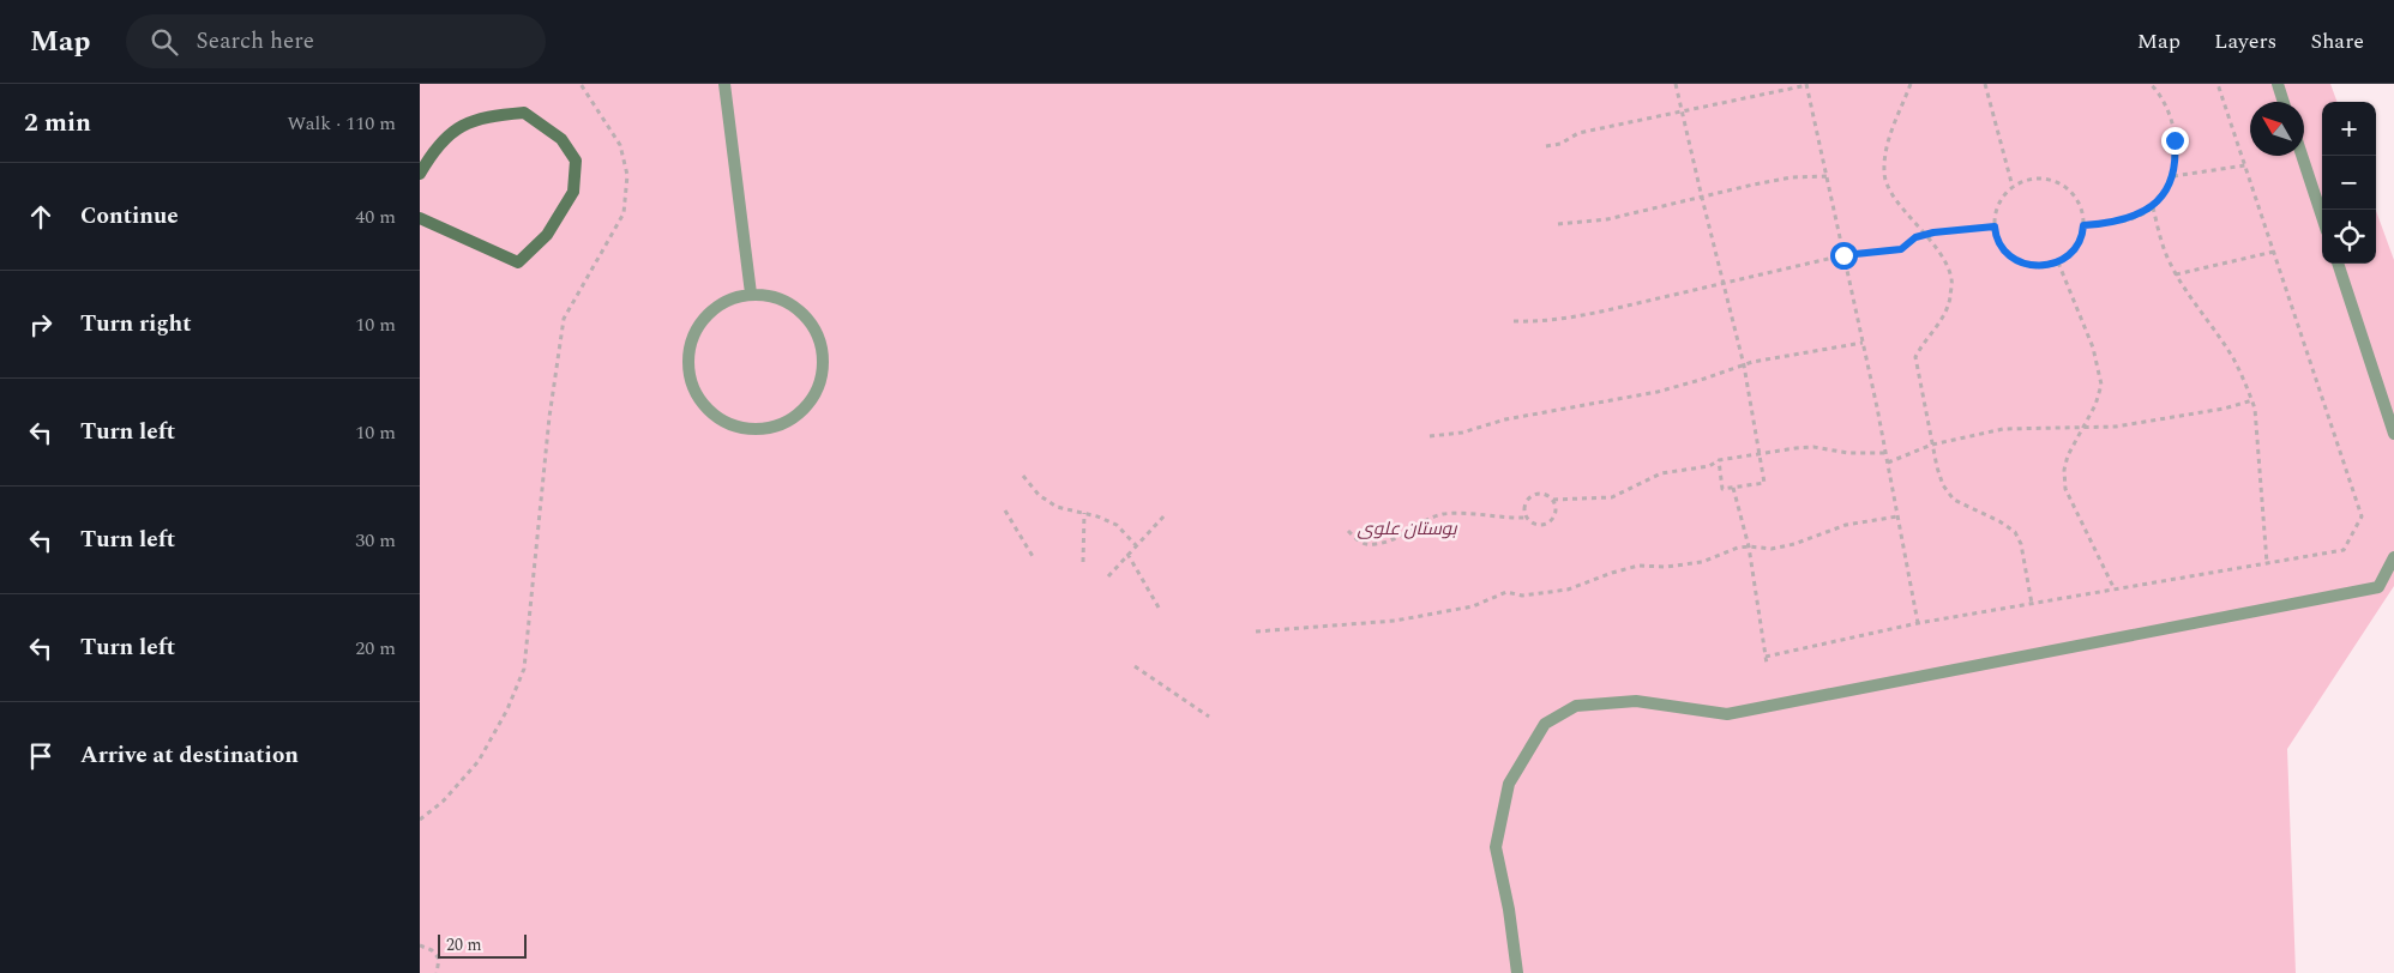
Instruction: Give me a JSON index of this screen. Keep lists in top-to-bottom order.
{
  "parks": ["بوستان علوی"],
  "scale_bar": "20 m",
  "north": "top left",
  "page": {
    "header": "Map",
    "search": "Search here",
    "nav": ["Map", "Layers", "Share"],
    "heading": ["2 min", "Walk · 110 m"],
    "map_buttons": ["+", "−"],
    "list": [
      ["Continue", "40 m"],
      ["Turn right", "10 m"],
      ["Turn left", "10 m"],
      ["Turn left", "30 m"],
      ["Turn left", "20 m"],
      "Arrive at destination"
    ],
    "scale": "20 m"
  }
}
